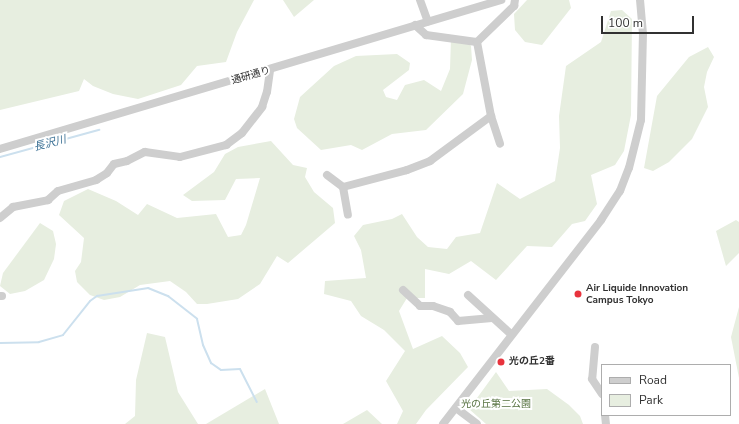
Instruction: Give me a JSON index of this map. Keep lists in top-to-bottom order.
{
  "streets": {
    "street": ["通研通り"]
  },
  "water": ["長沢川"],
  "parks": ["光の丘第二公園"],
  "places": ["Air Liquide Innovation Campus Tokyo", "光の丘2番"],
  "legend": ["Road", "Park"],
  "scale_bar": "100 m"
}
